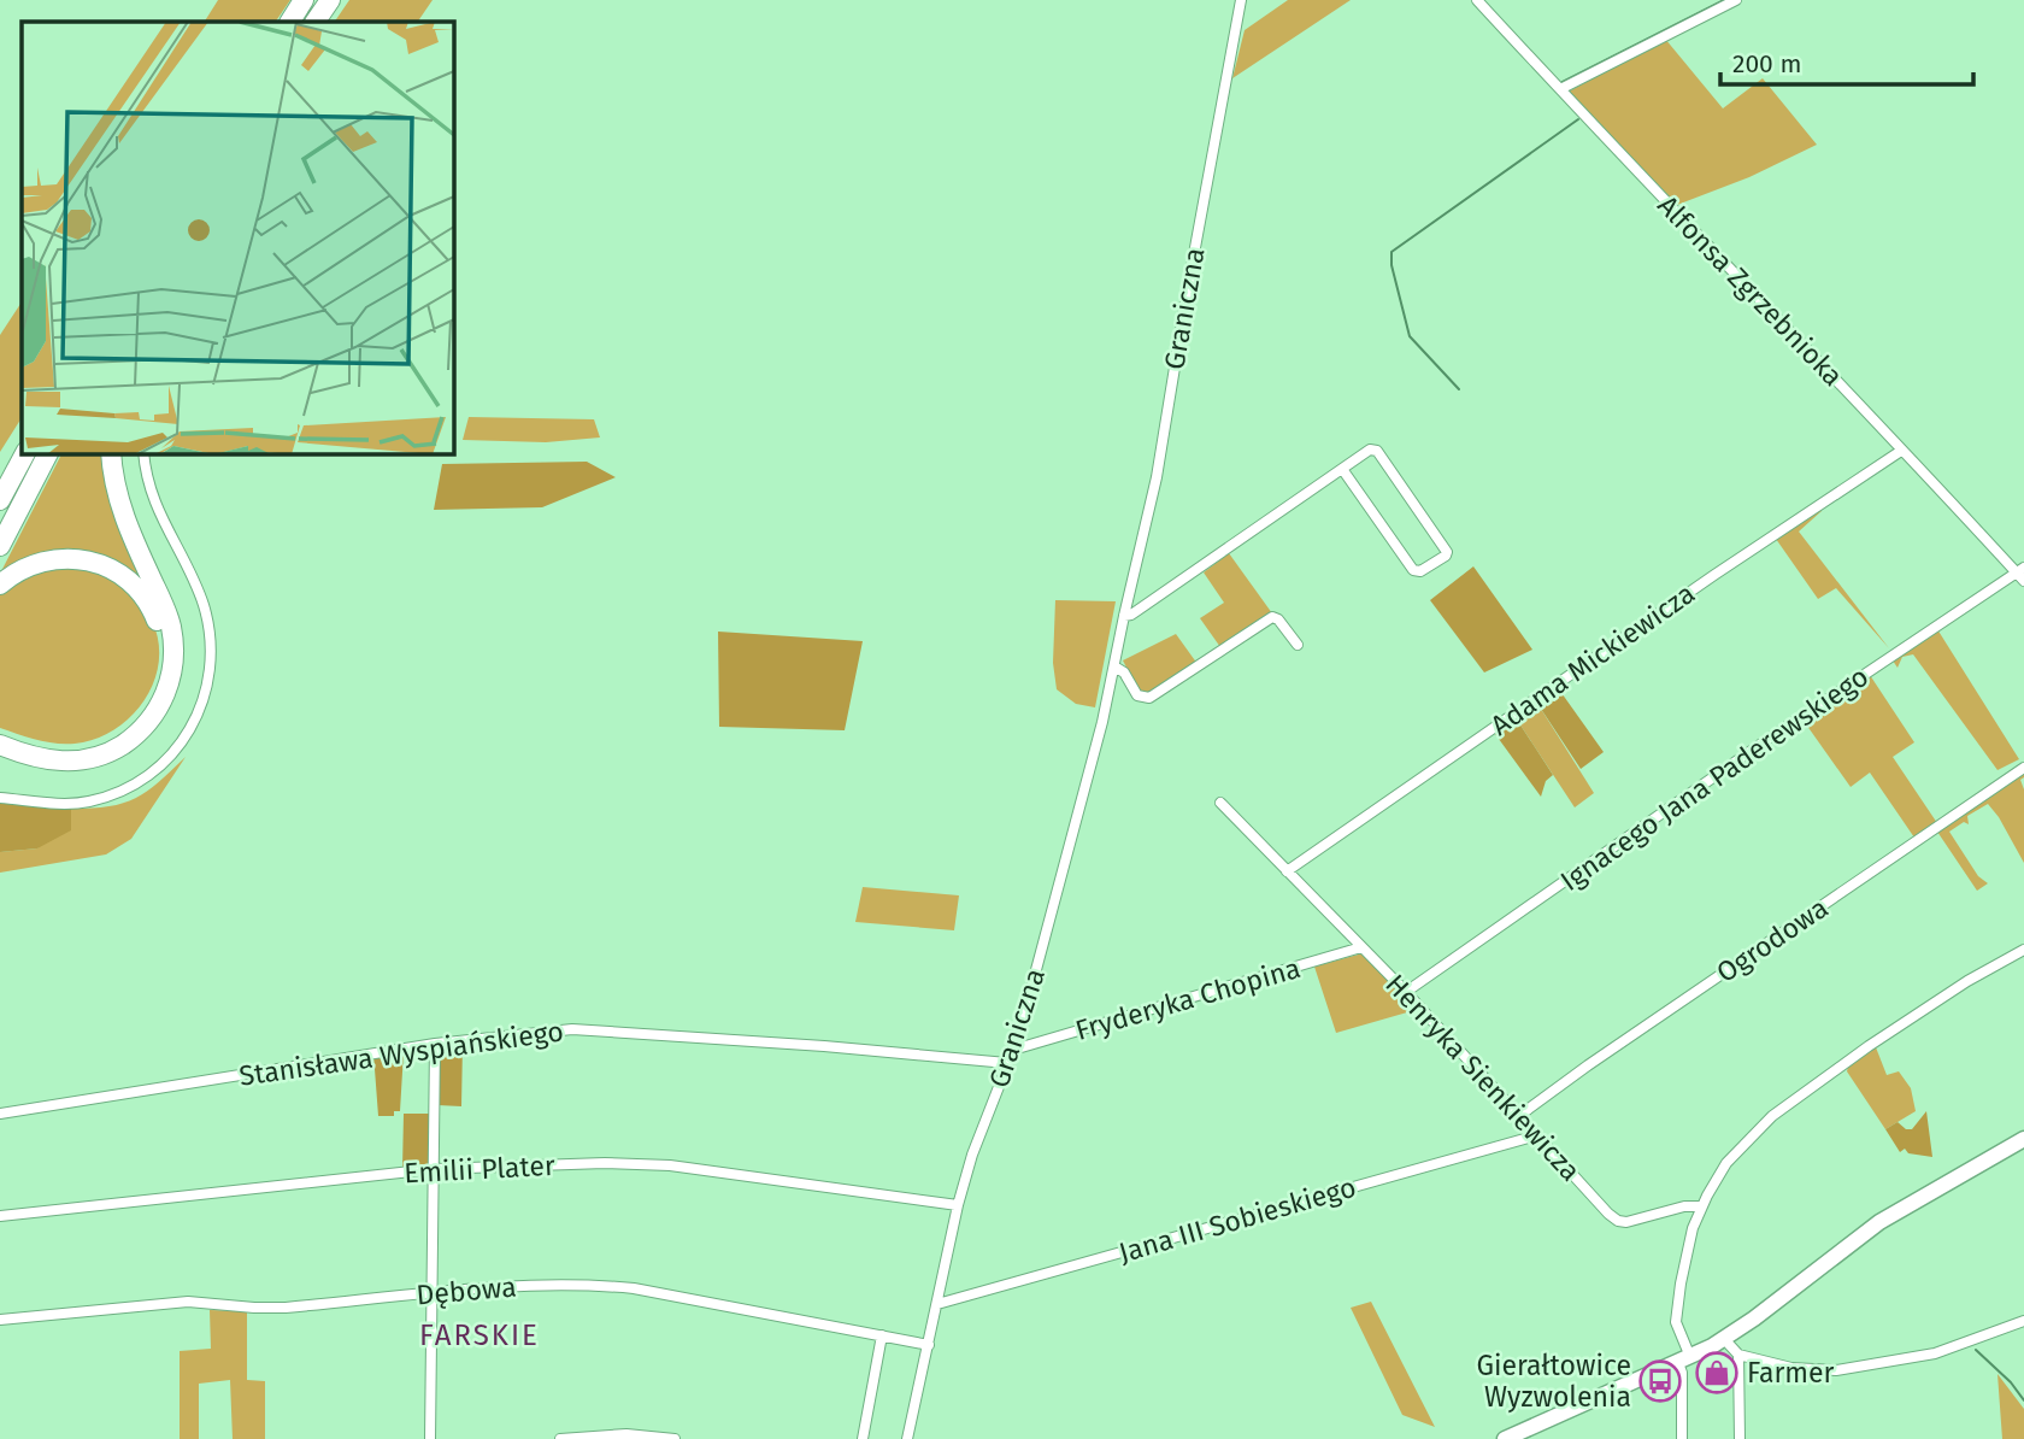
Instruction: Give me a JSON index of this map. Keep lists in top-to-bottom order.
{
  "streets": {
    "street": [
      "Alfonsa Zgrzebnioka",
      "Graniczna",
      "Adama Mickiewicza",
      "Ignacego Jana Paderewskiego",
      "Ogrodowa",
      "Fryderyka Chopina",
      "Stanisława Wyspiańskiego",
      "Henryka Sienkiewicza",
      "Emilii Plater",
      "Jana III Sobieskiego",
      "Dębowa"
    ]
  },
  "crossings": [
    ["Alfonsa Zgrzebnioka", "Adama Mickiewicza"],
    ["Alfonsa Zgrzebnioka", "Ignacego Jana Paderewskiego"],
    ["Graniczna", "Fryderyka Chopina"],
    ["Graniczna", "Stanisława Wyspiańskiego"],
    ["Graniczna", "Emilii Plater"],
    ["Graniczna", "Jana III Sobieskiego"],
    ["Graniczna", "Dębowa"],
    ["Adama Mickiewicza", "Henryka Sienkiewicza"],
    ["Ignacego Jana Paderewskiego", "Henryka Sienkiewicza"],
    ["Ogrodowa", "Henryka Sienkiewicza"],
    ["Fryderyka Chopina", "Henryka Sienkiewicza"],
    ["Henryka Sienkiewicza", "Jana III Sobieskiego"]
  ],
  "districts": ["FARSKIE"],
  "places": {
    "shop": ["Farmer"],
    "bus stop": ["Gierałtowice Wyzwolenia"]
  },
  "scale_bar": "200 m"
}
